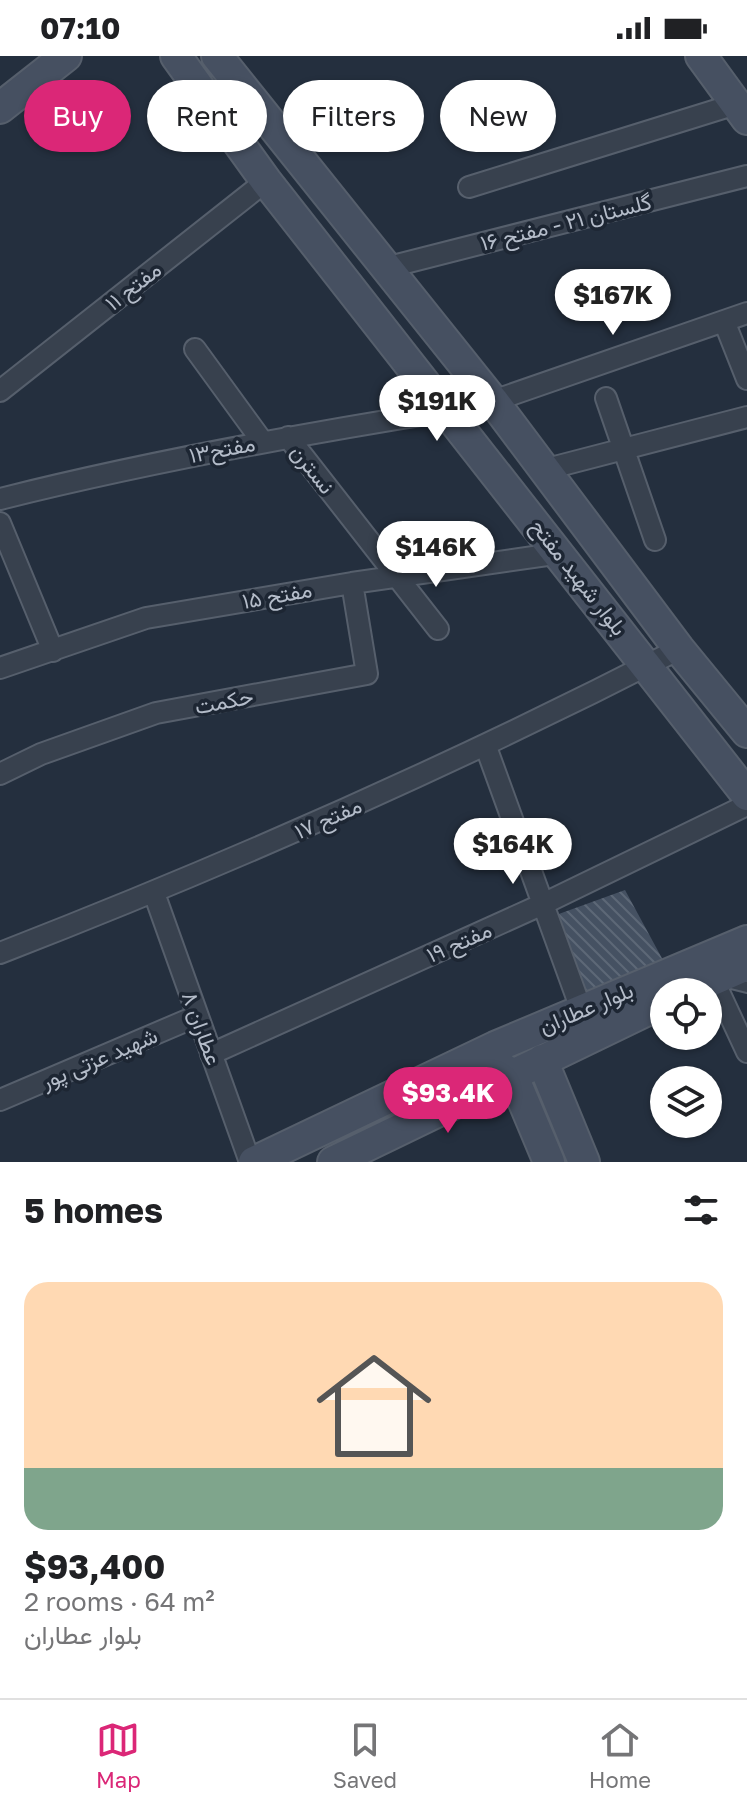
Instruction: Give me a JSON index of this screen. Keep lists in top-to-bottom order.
{
  "streets": {
    "main road": ["بلوار شهید مفتح", "بلوار عطاران"],
    "street": [
      "گلستان ۲۱ - مفتح ۱۶",
      "مفتح ۱۱",
      "مفتح۱۳",
      "نسترن",
      "مفتح ۱۵",
      "حکمت",
      "مفتح ۱۷",
      "مفتح ۱۹",
      "عطاران ۸",
      "شهید عزتی پور"
    ]
  },
  "crossings": [
    ["گلستان ۲۱ - مفتح ۱۶", "بلوار شهید مفتح"],
    ["مفتح ۱۱", "بلوار شهید مفتح"],
    ["مفتح۱۳", "نسترن"],
    ["مفتح۱۳", "بلوار شهید مفتح"],
    ["نسترن", "مفتح ۱۵"],
    ["بلوار شهید مفتح", "مفتح ۱۵"],
    ["بلوار شهید مفتح", "مفتح ۱۷"],
    ["مفتح ۱۵", "حکمت"],
    ["مفتح ۱۷", "عطاران ۸"],
    ["مفتح ۱۹", "عطاران ۸"],
    ["بلوار عطاران", "عطاران ۸"],
    ["عطاران ۸", "شهید عزتی پور"]
  ],
  "page": {
    "status": "07:10",
    "chip": [
      "Buy",
      "Rent",
      "Filters",
      "New"
    ],
    "price": [
      "$167K",
      "$191K",
      "$146K",
      "$164K",
      "$93.4K"
    ],
    "heading": "5 homes",
    "list": [
      {
        "name": "$93,400",
        "note": "2 rooms · 64 m² · بلوار عطاران"
      }
    ],
    "tabs": ["Map", "Saved", "Home"]
  }
}
